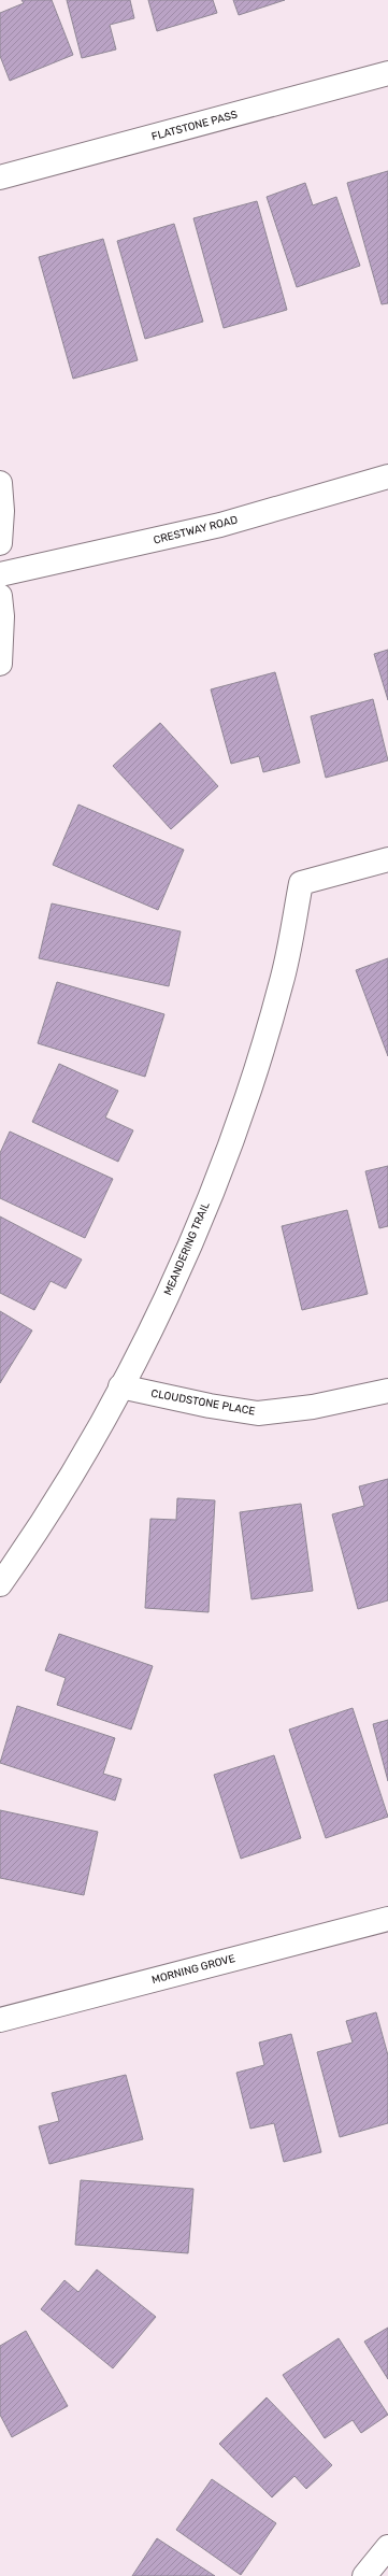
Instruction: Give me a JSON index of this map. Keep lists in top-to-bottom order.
{
  "streets": {
    "street": [
      "FLATSTONE PASS",
      "CRESTWAY ROAD",
      "MEANDERING TRAIL",
      "CLOUDSTONE PLACE",
      "MORNING GROVE"
    ]
  },
  "crossings": [
    ["MEANDERING TRAIL", "CLOUDSTONE PLACE"]
  ]
}
